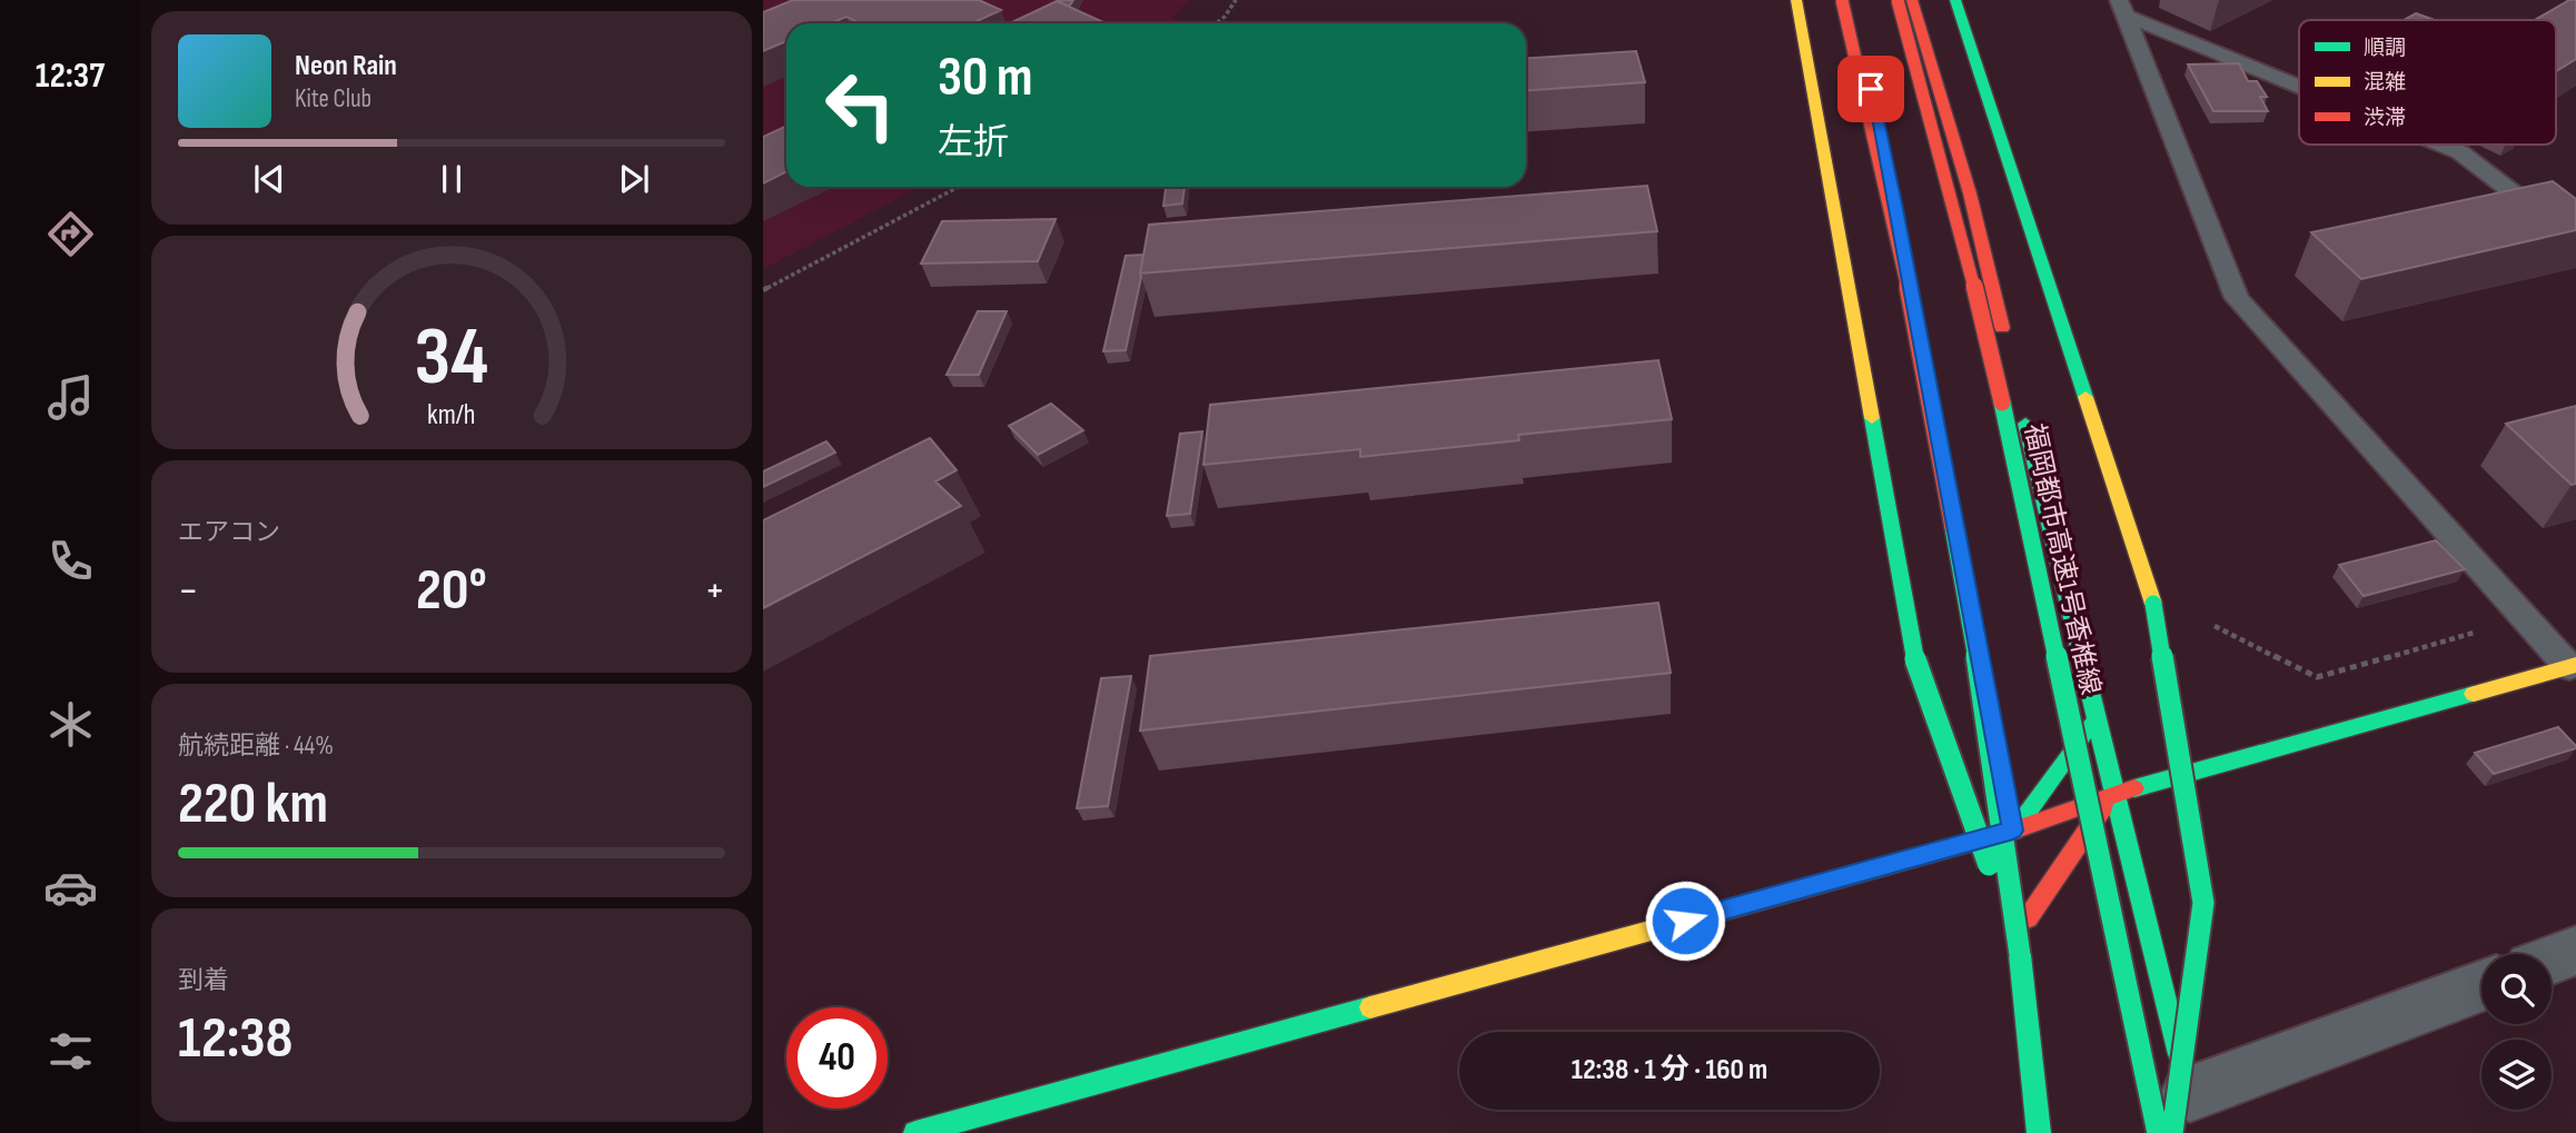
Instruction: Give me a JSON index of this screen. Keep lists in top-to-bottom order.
{
  "streets": {
    "main road": ["福岡都市高速1号香椎線"]
  },
  "legend": ["順調", "混雑", "渋滞"],
  "page": {
    "tabs": "12:37",
    "turn": ["30 m", "左折"],
    "song": ["Neon Rain", "Kite Club"],
    "tile": [
      "エアコン",
      ["航続距離 · 44%", "220 km"],
      ["到着", "12:38"]
    ],
    "heat": ["−", "20°", "+"],
    "limit": "40",
    "trip": "12:38 · 1 分 · 160 m",
    "gauge": ["34", "km/h"]
  }
}
